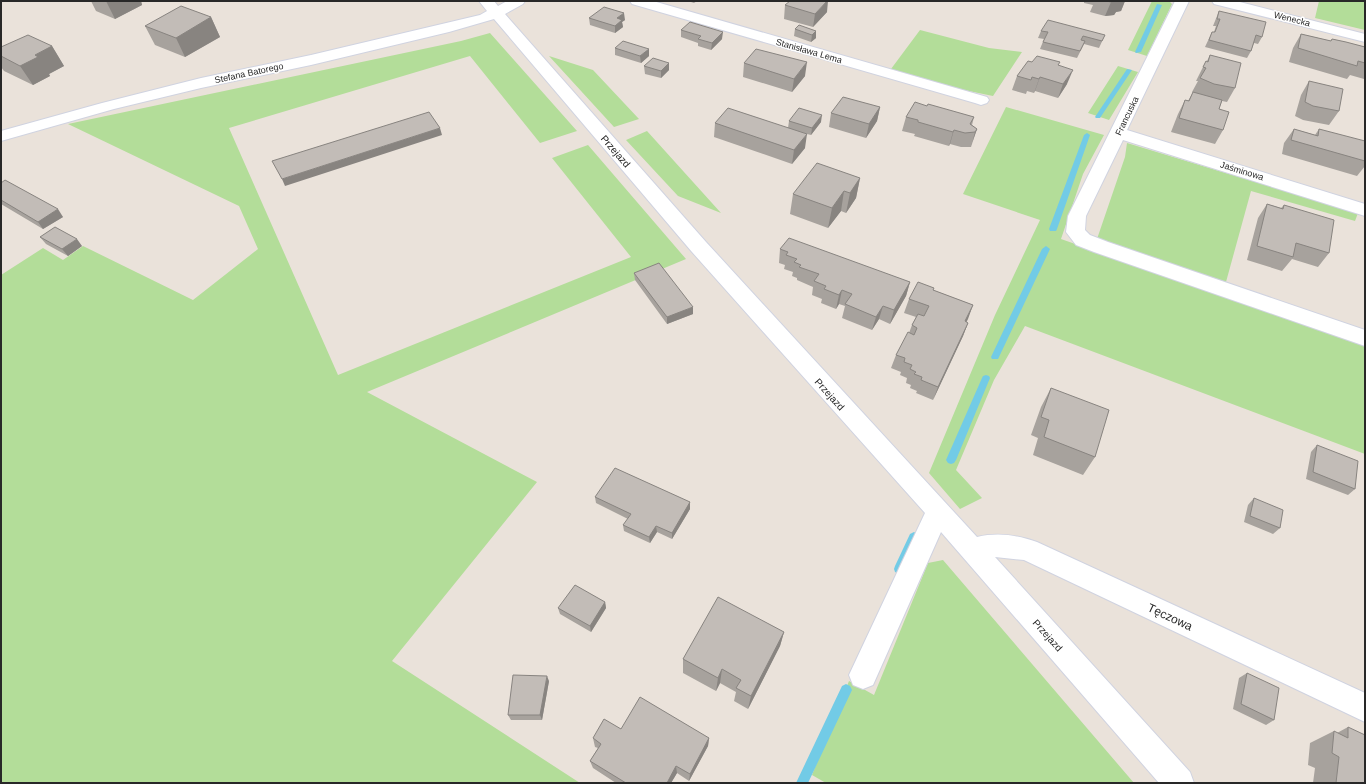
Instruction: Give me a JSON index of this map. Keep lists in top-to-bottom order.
{
  "streets": {
    "street": [
      "Wenecka",
      "Stanisława Lema",
      "Stefana Batorego",
      "Francuska",
      "Przejazd",
      "Jaśminowa",
      "Tęczowa"
    ]
  },
  "crossings": [
    ["Stefana Batorego", "Przejazd"],
    ["Francuska", "Jaśminowa"],
    ["Przejazd", "Tęczowa"]
  ]
}
